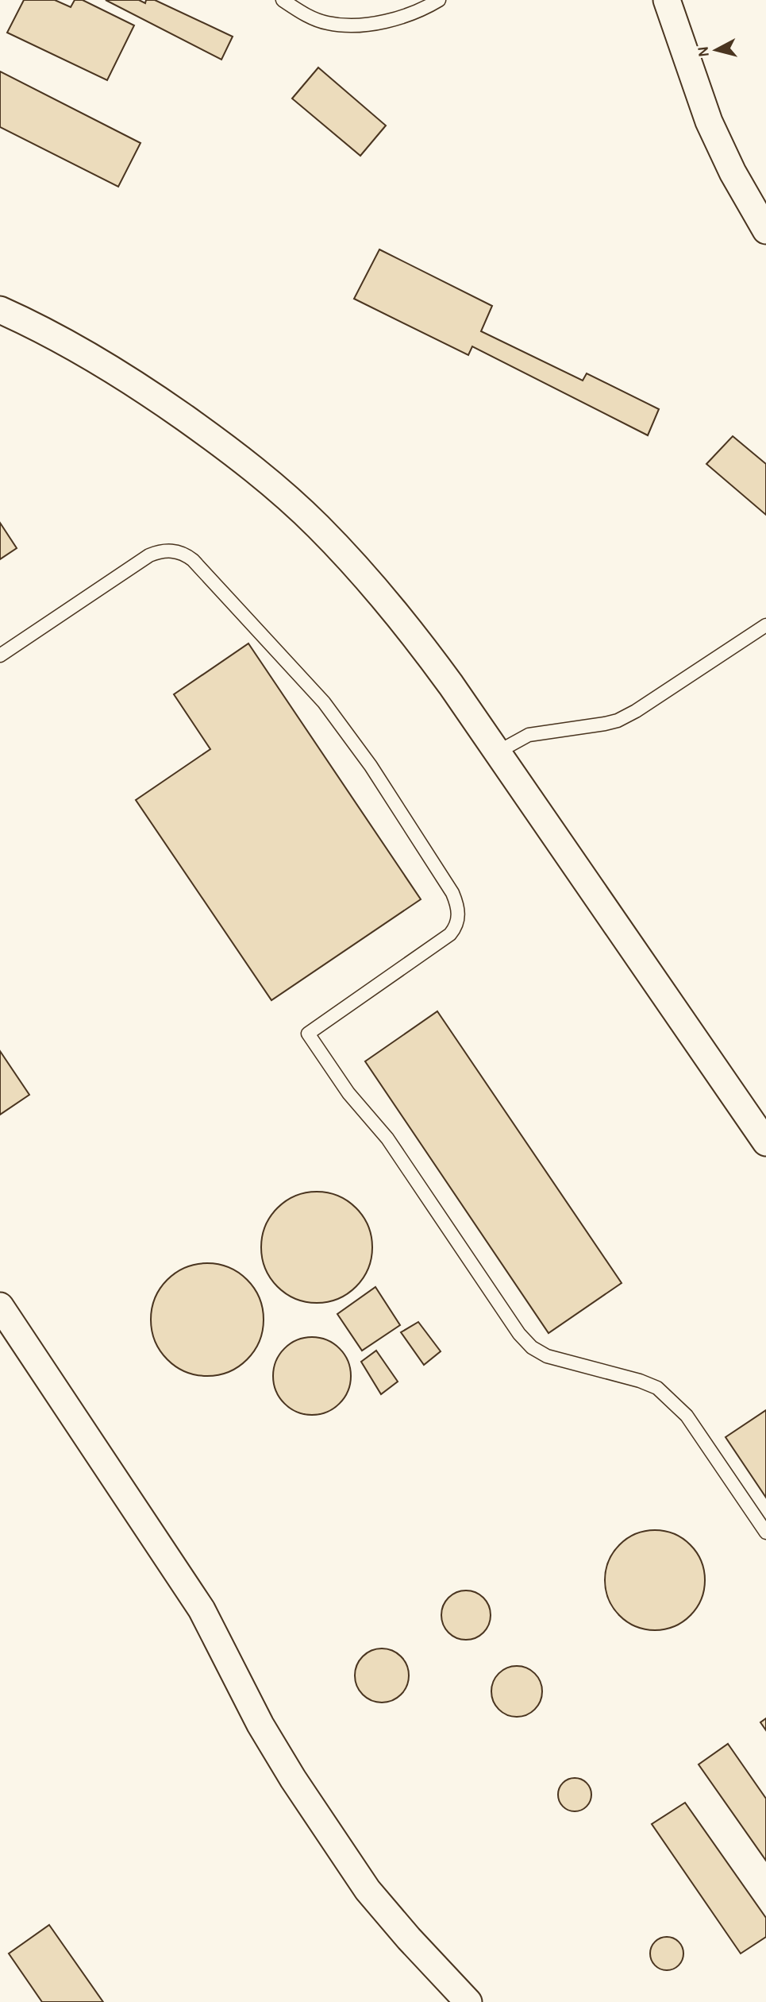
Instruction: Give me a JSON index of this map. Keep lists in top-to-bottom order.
{
  "north": "left"
}
